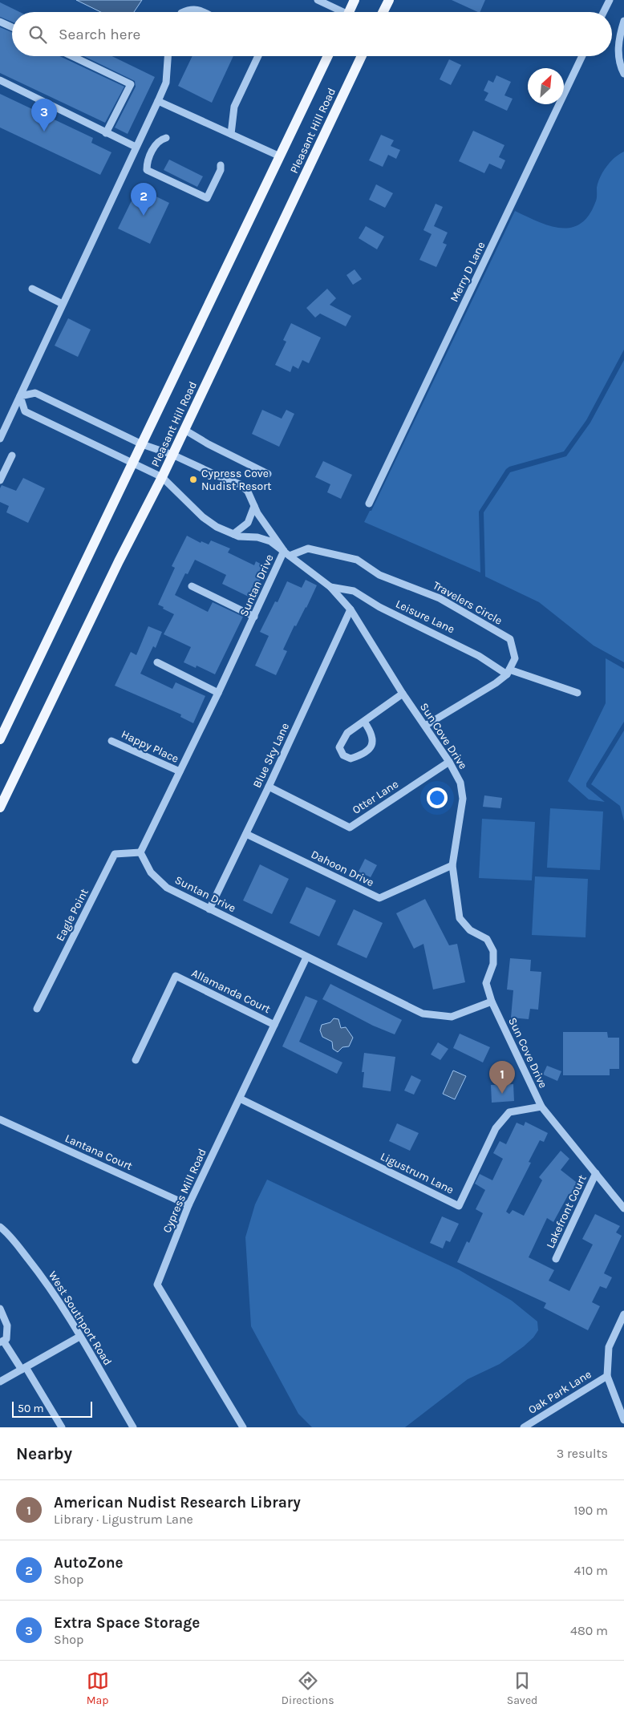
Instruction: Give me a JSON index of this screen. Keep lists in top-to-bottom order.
{
  "streets": {
    "main road": ["Pleasant Hill Road"],
    "street": [
      "Merry D Lane",
      "Suntan Drive",
      "Travelers Circle",
      "Leisure Lane",
      "Sun Cove Drive",
      "Happy Place",
      "Blue Sky Lane",
      "Otter Lane",
      "Dahoon Drive",
      "Eagle Point",
      "Allamanda Court",
      "Lantana Court",
      "Ligustrum Lane",
      "Cypress Mill Road",
      "Lakefront Court",
      "West Southport Road",
      "Oak Park Lane"
    ]
  },
  "crossings": [
    ["Pleasant Hill Road", "Sun Cove Drive"],
    ["Suntan Drive", "Travelers Circle"],
    ["Suntan Drive", "Sun Cove Drive"],
    ["Suntan Drive", "Happy Place"],
    ["Suntan Drive", "Blue Sky Lane"],
    ["Suntan Drive", "Eagle Point"],
    ["Suntan Drive", "Cypress Mill Road"],
    ["Travelers Circle", "Leisure Lane"],
    ["Travelers Circle", "Sun Cove Drive"],
    ["Leisure Lane", "Sun Cove Drive"],
    ["Sun Cove Drive", "Blue Sky Lane"],
    ["Sun Cove Drive", "Otter Lane"],
    ["Sun Cove Drive", "Dahoon Drive"],
    ["Sun Cove Drive", "Ligustrum Lane"],
    ["Sun Cove Drive", "Lakefront Court"],
    ["Blue Sky Lane", "Otter Lane"],
    ["Blue Sky Lane", "Dahoon Drive"],
    ["Allamanda Court", "Cypress Mill Road"],
    ["Lantana Court", "Cypress Mill Road"],
    ["Ligustrum Lane", "Cypress Mill Road"]
  ],
  "places": ["Cypress Cove Nudist Resort"],
  "scale_bar": "50 m",
  "north": "top right",
  "page": {
    "search": "Search here",
    "pins": ["3", "2", "1"],
    "scale": "50 m",
    "heading": ["Nearby", "3 results"],
    "list": [
      {
        "mark": "1",
        "name": "American Nudist Research Library",
        "note": "Library · Ligustrum Lane",
        "value": "190 m"
      },
      {
        "mark": "2",
        "name": "AutoZone",
        "note": "Shop",
        "value": "410 m"
      },
      {
        "mark": "3",
        "name": "Extra Space Storage",
        "note": "Shop",
        "value": "480 m"
      }
    ],
    "nav": ["Map", "Directions", "Saved"]
  }
}
